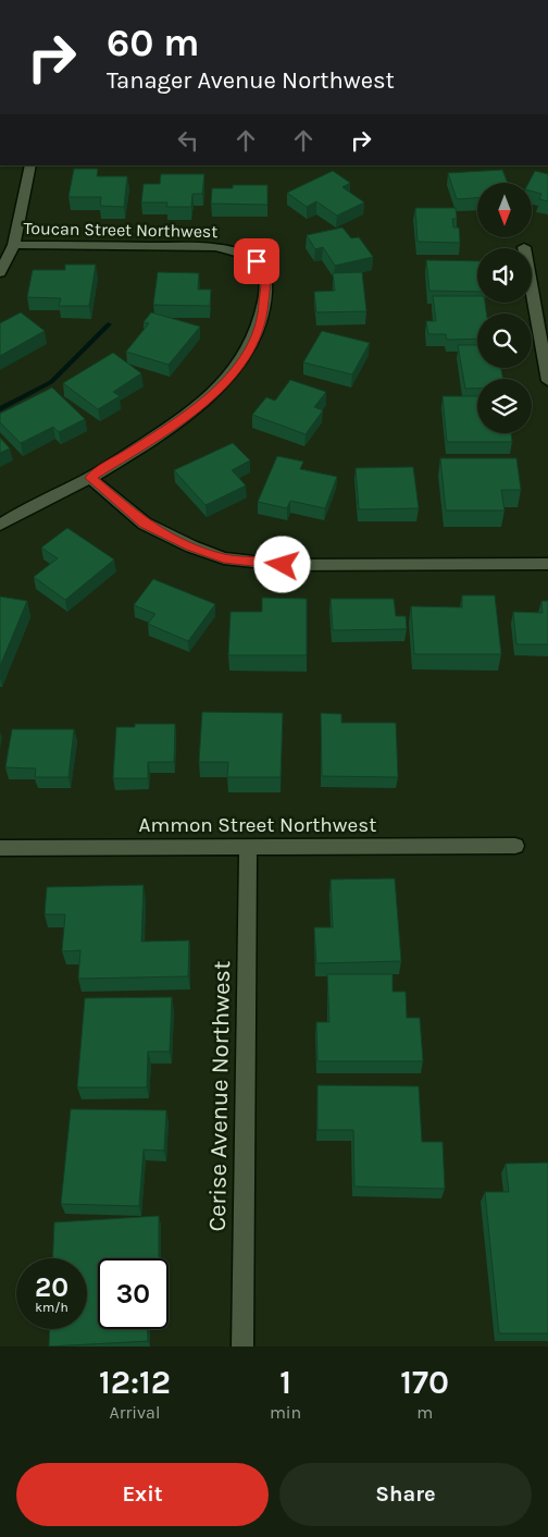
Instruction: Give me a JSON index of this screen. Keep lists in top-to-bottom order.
{
  "streets": {
    "street": ["Toucan Street Northwest", "Ammon Street Northwest", "Cerise Avenue Northwest"]
  },
  "crossings": [
    ["Ammon Street Northwest", "Cerise Avenue Northwest"]
  ],
  "north": "bottom",
  "page": {
    "turn": ["60 m", "Tanager Avenue Northwest"],
    "speed": "20 km/h",
    "limit": "30",
    "eta": [
      "12:12",
      "Arrival",
      "1",
      "min",
      "170",
      "m"
    ],
    "buttons": ["Exit", "Share"]
  }
}
